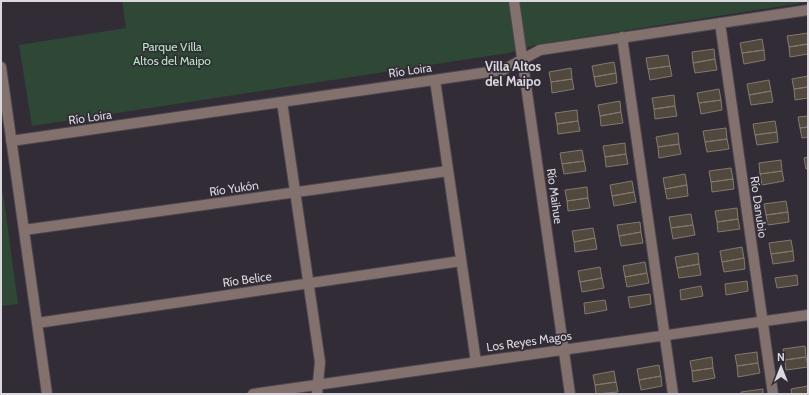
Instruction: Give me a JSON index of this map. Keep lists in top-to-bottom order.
{
  "streets": {
    "street": [
      "Río Loira",
      "Río Yukón",
      "Río Maihue",
      "Río Danubio",
      "Río Belice",
      "Los Reyes Magos"
    ]
  },
  "crossings": [
    ["Río Loira", "Río Maihue"],
    ["Río Loira", "Río Danubio"],
    ["Río Maihue", "Los Reyes Magos"],
    ["Río Danubio", "Los Reyes Magos"]
  ],
  "districts": ["Villa Altos del Maipo"],
  "parks": ["Parque Villa Altos del Maipo"],
  "north": "top"
}
